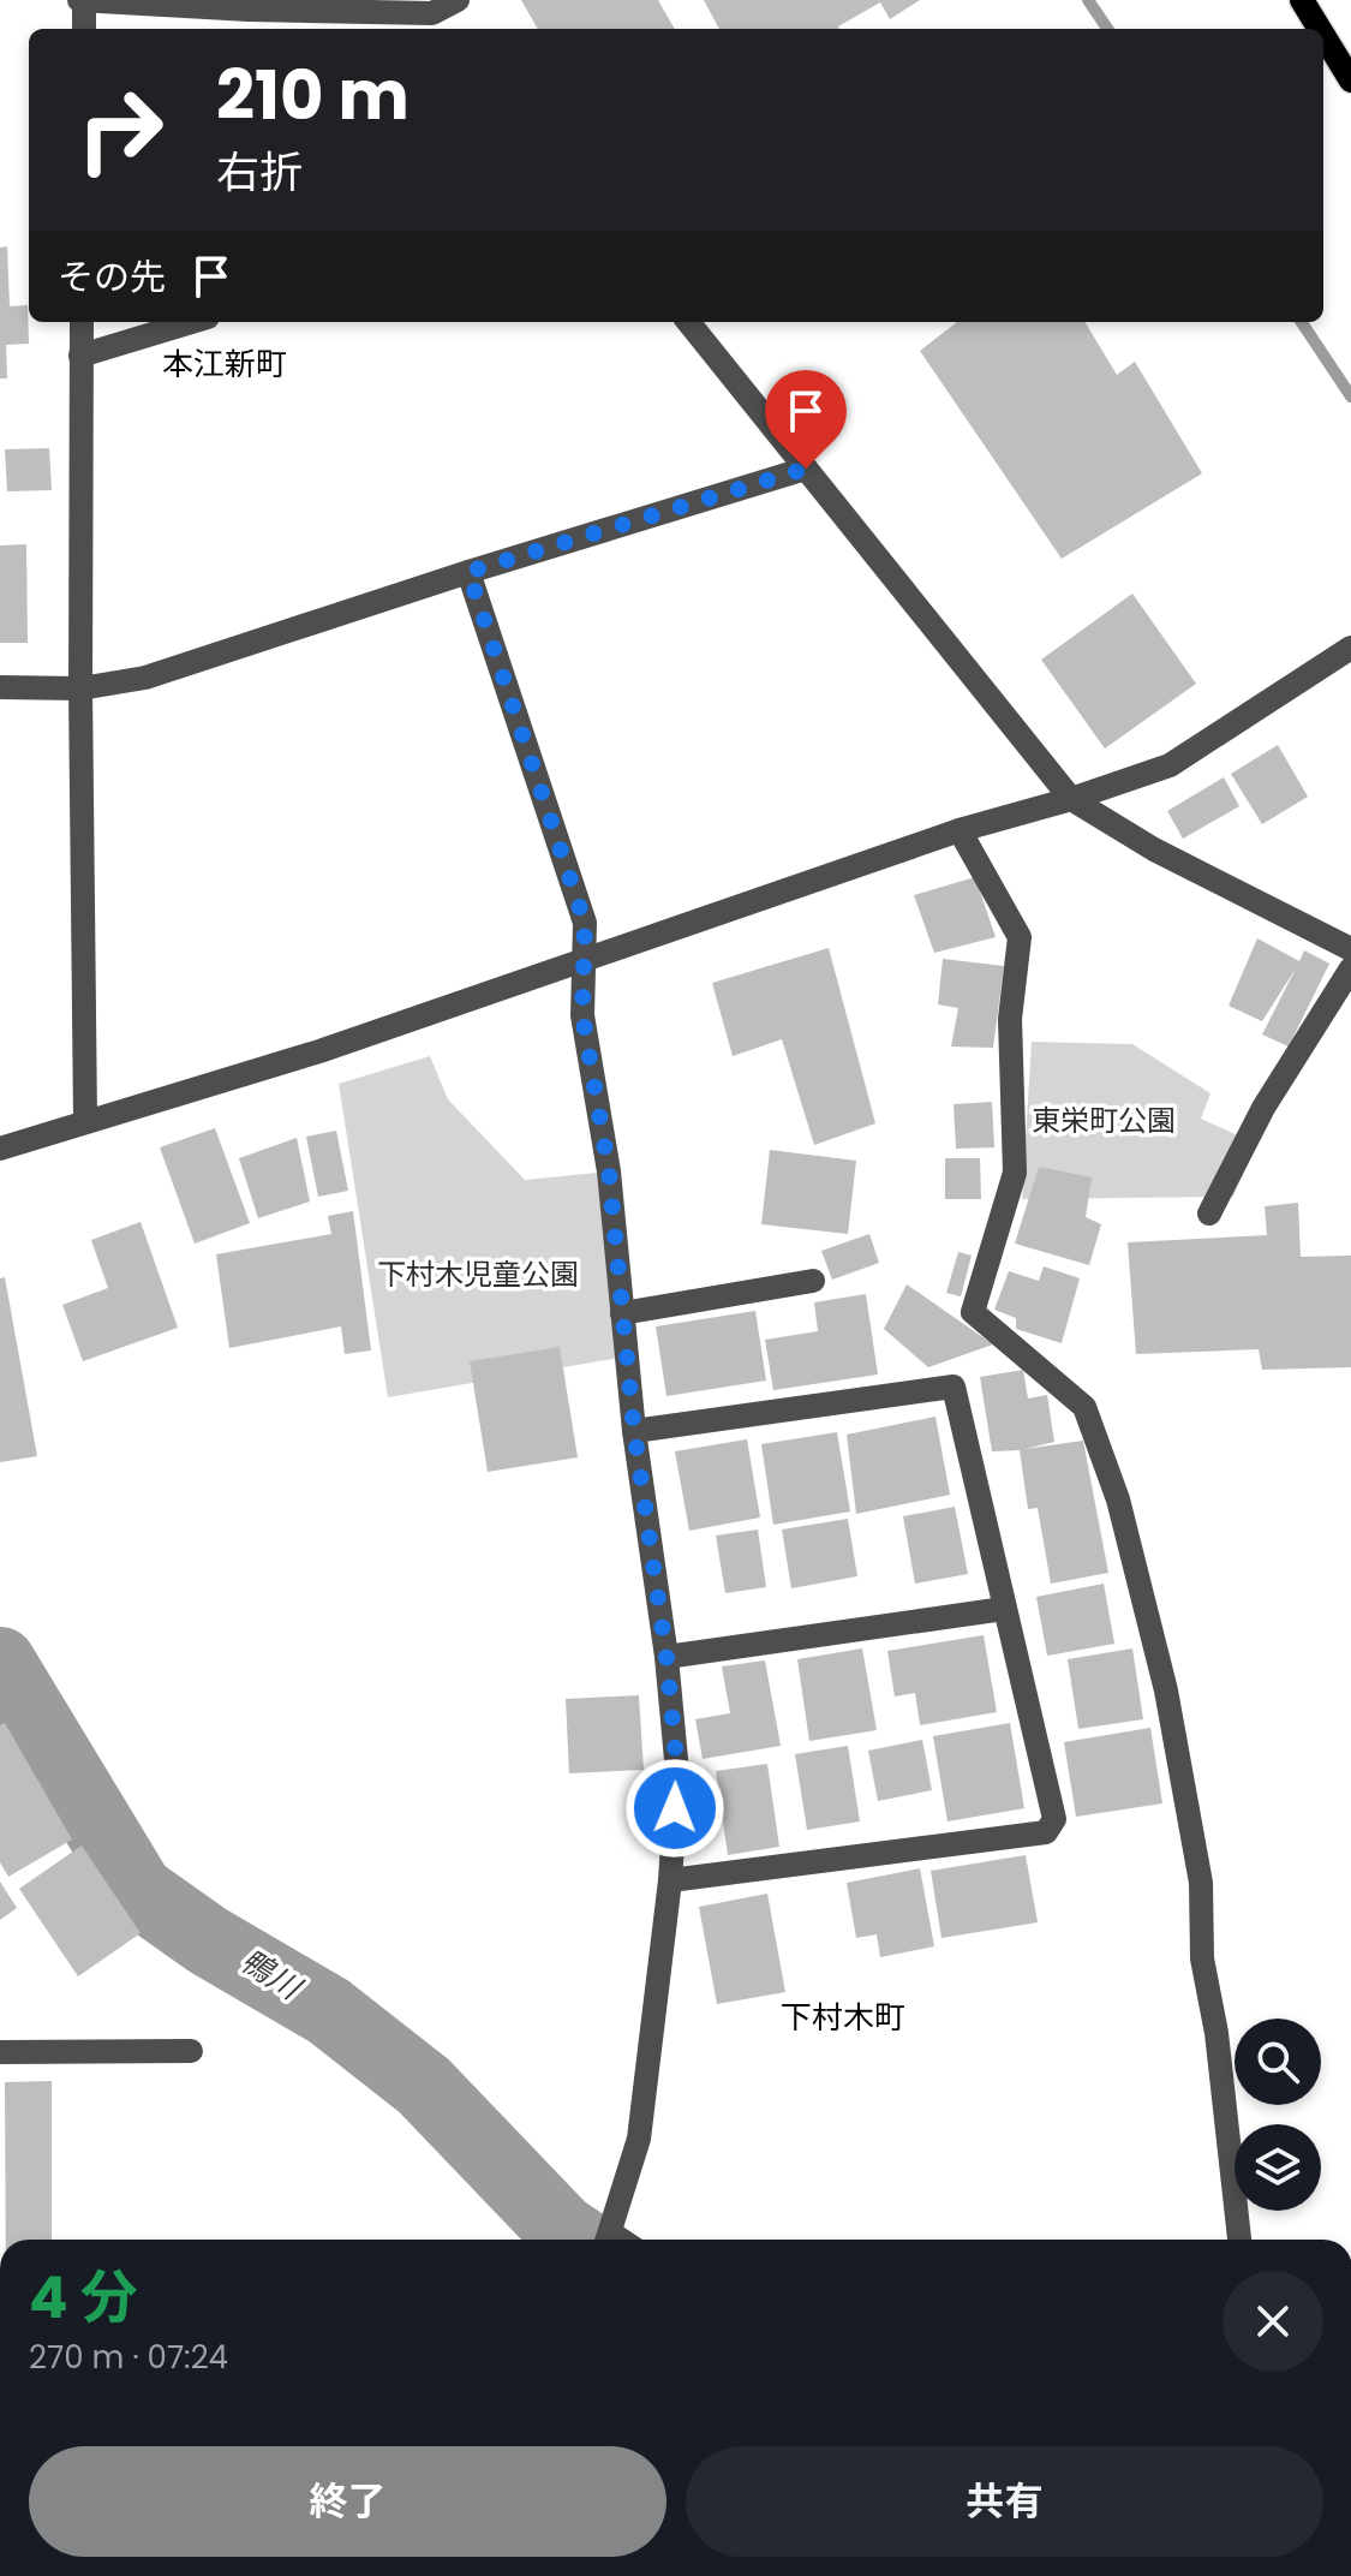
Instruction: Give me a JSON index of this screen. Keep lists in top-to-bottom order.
{
  "districts": ["本江新町", "下村木町"],
  "water": ["鴨川"],
  "parks": ["東栄町公園", "下村木児童公園"],
  "page": {
    "turn": ["210 m", "右折"],
    "then": "その先",
    "heading": ["4 分", "270 m · 07:24"],
    "buttons": ["終了", "共有"]
  }
}
